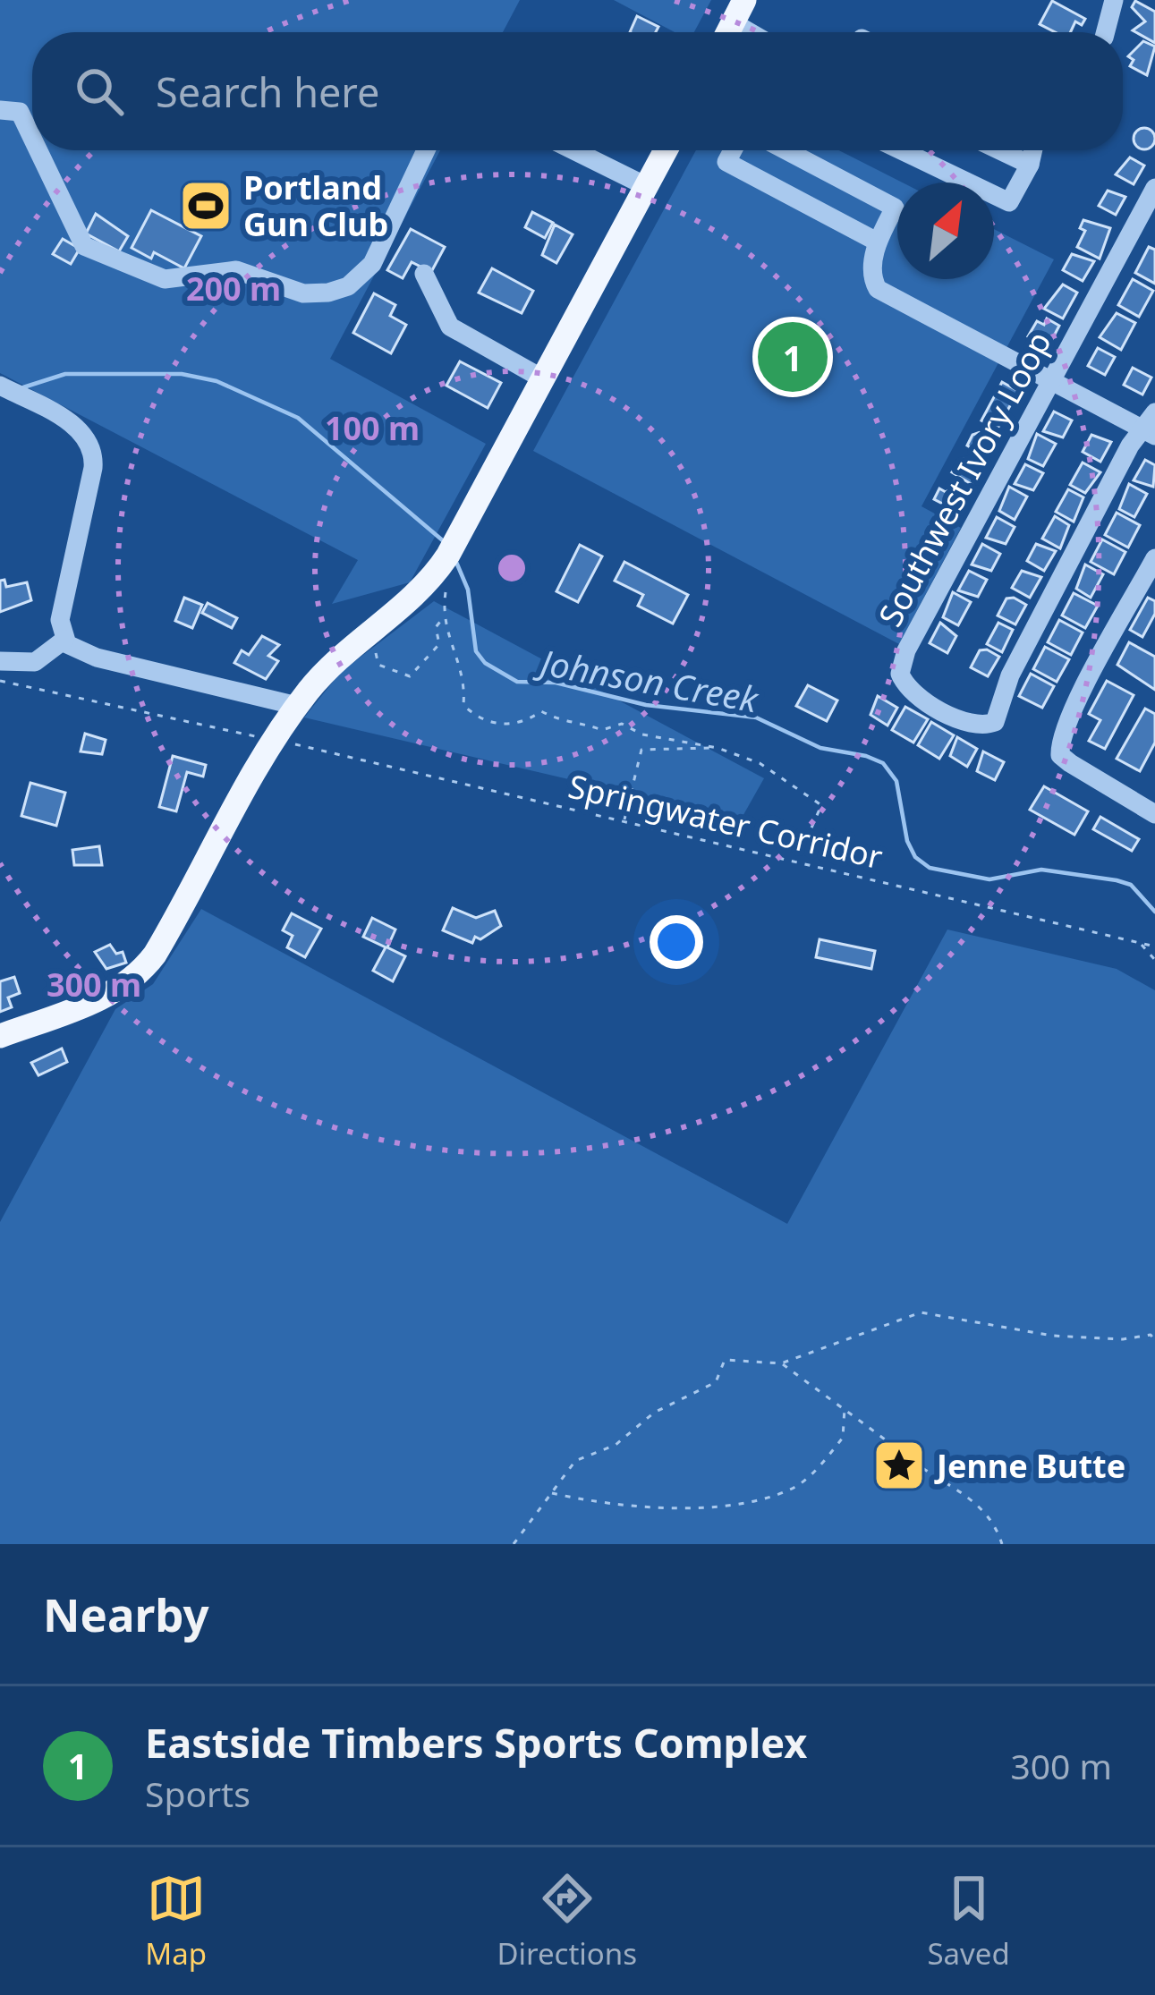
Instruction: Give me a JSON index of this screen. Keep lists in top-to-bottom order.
{
  "streets": {
    "street": ["Southwest Ivory Loop"],
    "path": ["Springwater Corridor"]
  },
  "water": ["Johnson Creek"],
  "places": {
    "sports": ["Portland Gun Club"],
    "place": ["Jenne Butte"]
  },
  "north": "top right",
  "page": {
    "search": "Search here",
    "pins": "1",
    "heading": "Nearby",
    "list": [
      {
        "mark": "1",
        "name": "Eastside Timbers Sports Complex",
        "note": "Sports",
        "value": "300 m"
      }
    ],
    "nav": ["Map", "Directions", "Saved"]
  },
  "rings": ["200 m", "100 m", "300 m"]
}
